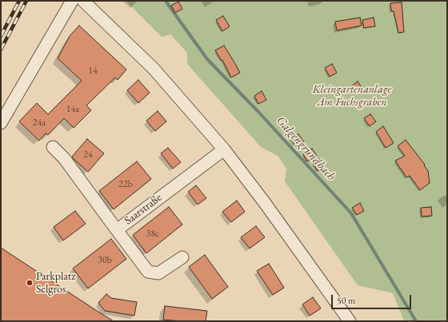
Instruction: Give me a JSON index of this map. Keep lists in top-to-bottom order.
{
  "streets": {
    "street": ["Saarstraße"]
  },
  "water": ["Galgengrundbach"],
  "parks": ["Kleingartenanlage Am Fuchsgraben"],
  "places": ["Parkplatz Selgros"],
  "house_numbers": [
    "14",
    "14a",
    "24a",
    "24",
    "22b",
    "38c",
    "30b"
  ],
  "scale_bar": "50 m"
}
